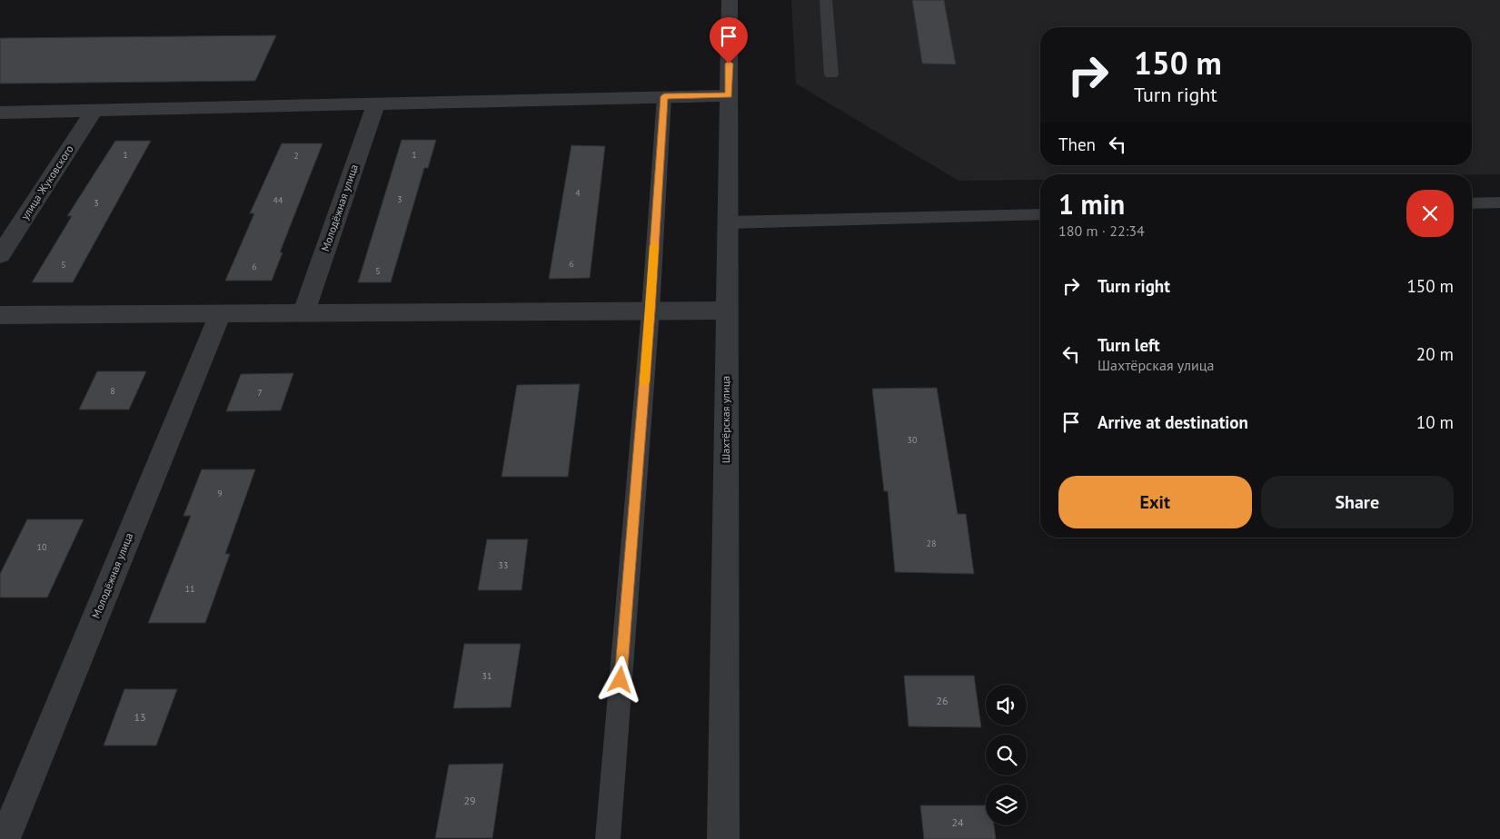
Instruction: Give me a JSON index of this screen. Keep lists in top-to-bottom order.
{
  "streets": {
    "street": ["улица Жуковского", "Молодёжная улица", "Шахтёрская улица"]
  },
  "house_numbers": [
    "1",
    "1",
    "2",
    "4",
    "3",
    "44",
    "3",
    "6",
    "5",
    "6",
    "5",
    "8",
    "7",
    "30",
    "9",
    "28",
    "10",
    "33",
    "11",
    "31",
    "26",
    "13",
    "29",
    "24"
  ],
  "page": {
    "turn": ["150 m", "Turn right"],
    "then": "Then",
    "heading": ["1 min", "180 m · 22:34"],
    "list": [
      {
        "name": "Turn right",
        "value": "150 m"
      },
      {
        "name": "Turn left",
        "note": "Шахтёрская улица",
        "value": "20 m"
      },
      {
        "name": "Arrive at destination",
        "value": "10 m"
      }
    ],
    "buttons": ["Exit", "Share"]
  }
}
